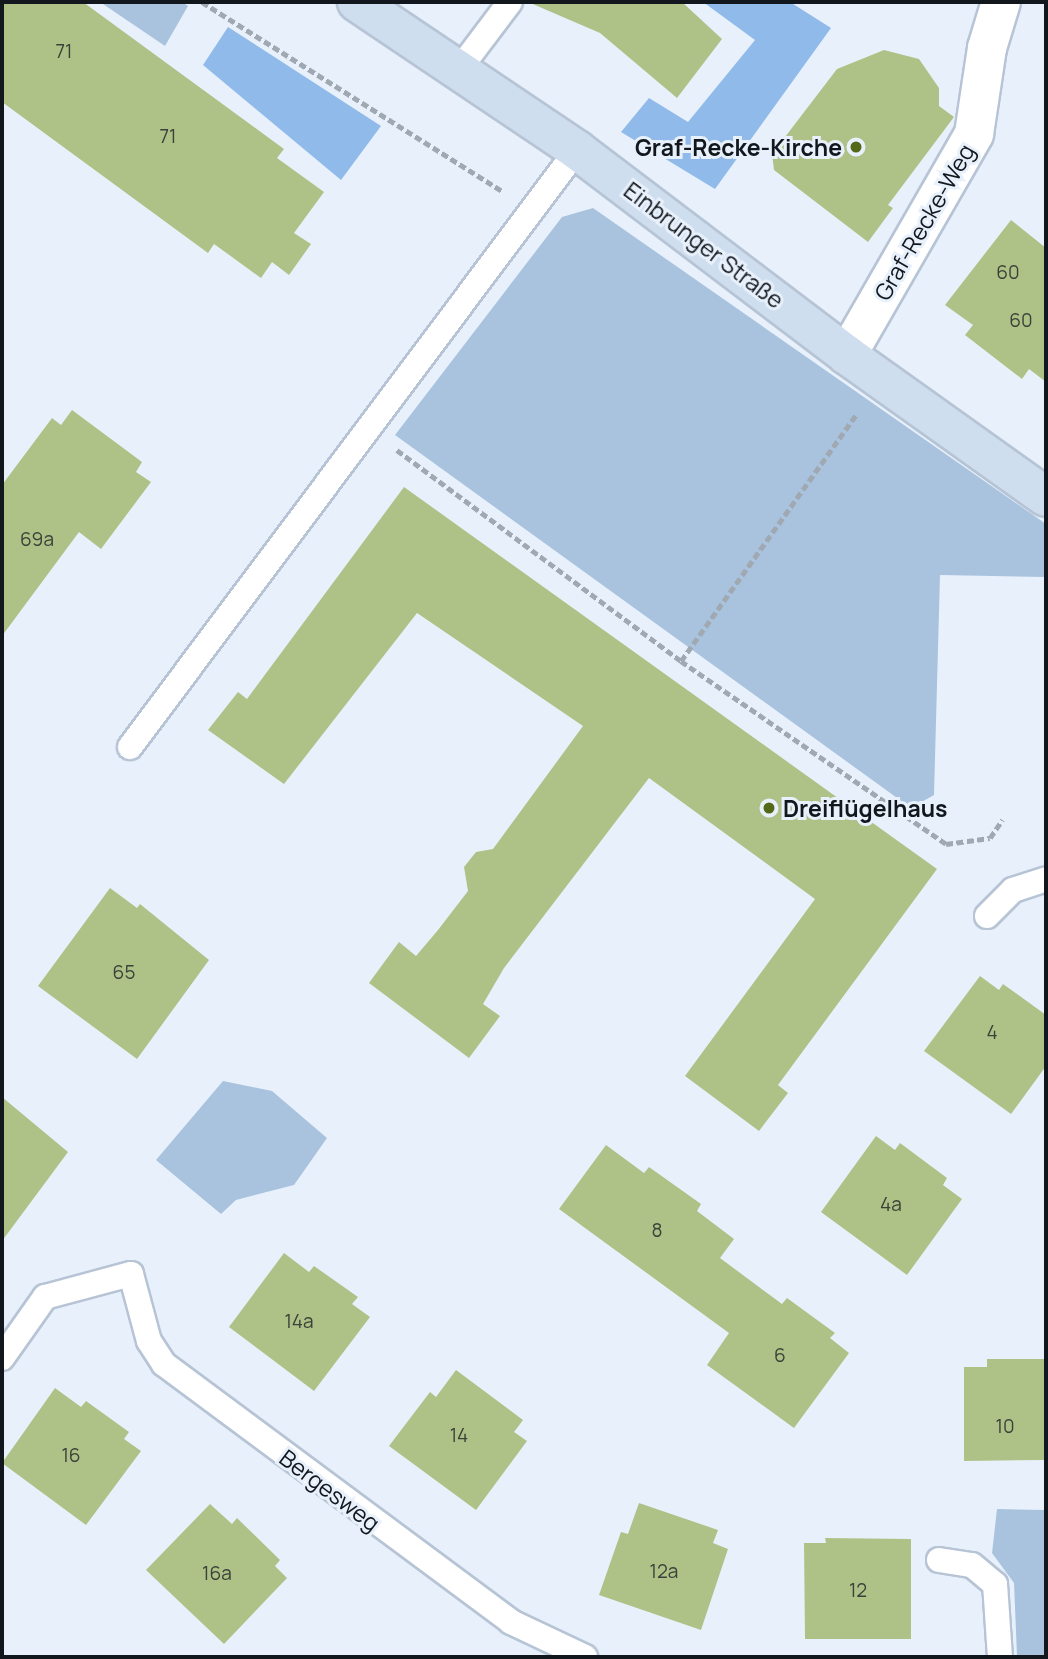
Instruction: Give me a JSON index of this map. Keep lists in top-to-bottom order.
{
  "streets": {
    "street": ["Graf-Recke-Weg", "Einbrunger Straße"],
    "lane": ["Bergesweg"]
  },
  "crossings": [
    ["Graf-Recke-Weg", "Einbrunger Straße"]
  ],
  "places": ["Graf-Recke-Kirche", "Dreiflügelhaus"],
  "house_numbers": [
    "71",
    "71",
    "60",
    "60",
    "69a",
    "65",
    "4",
    "4a",
    "8",
    "14a",
    "6",
    "10",
    "14",
    "16",
    "12a",
    "16a",
    "12"
  ]
}
